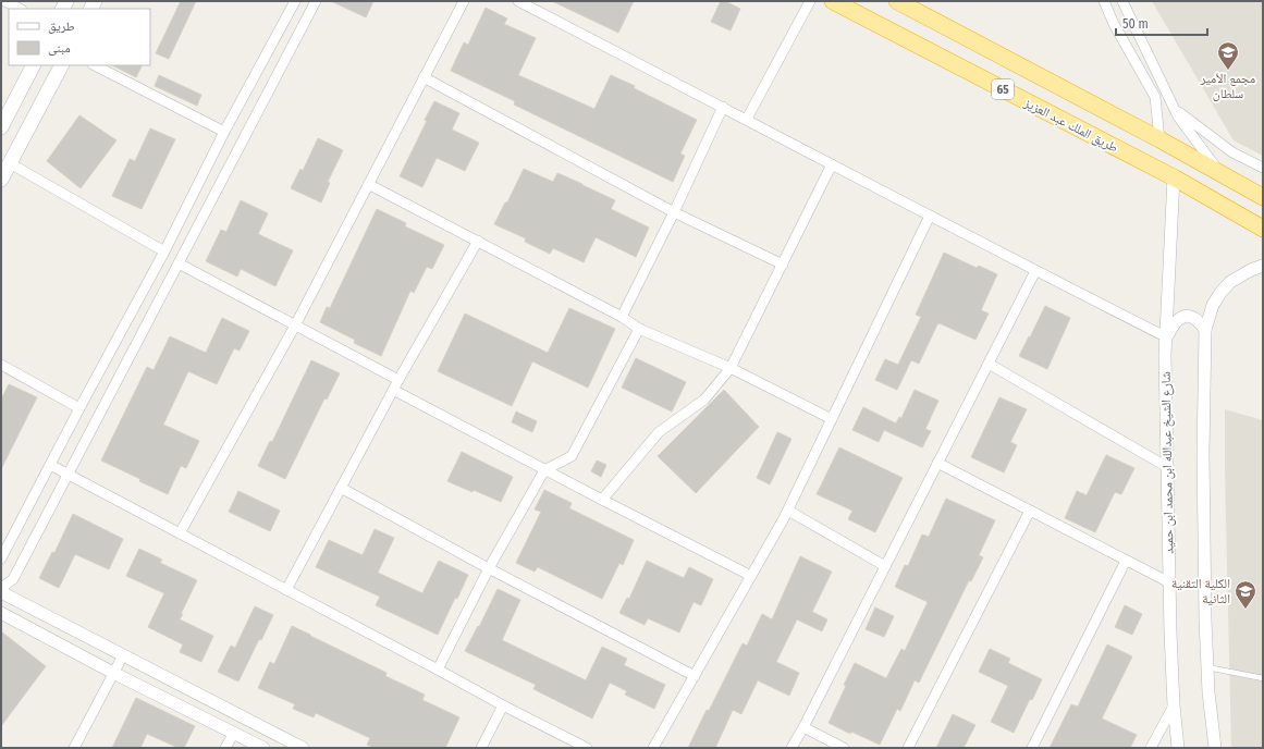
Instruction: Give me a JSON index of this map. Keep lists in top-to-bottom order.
{
  "streets": {
    "highway": ["65", "طريق الملك عبد العزيز"],
    "street": ["شارع الشيخ عبدالله ابن محمد ابن حميد"]
  },
  "crossings": [
    ["طريق الملك عبد العزيز", "شارع الشيخ عبدالله ابن محمد ابن حميد"]
  ],
  "places": {
    "school or university": ["مجمع الأمير سلطان", "الكلية التقنية الثانية"]
  },
  "legend": ["طريق", "مبنى"],
  "scale_bar": "50 m"
}
